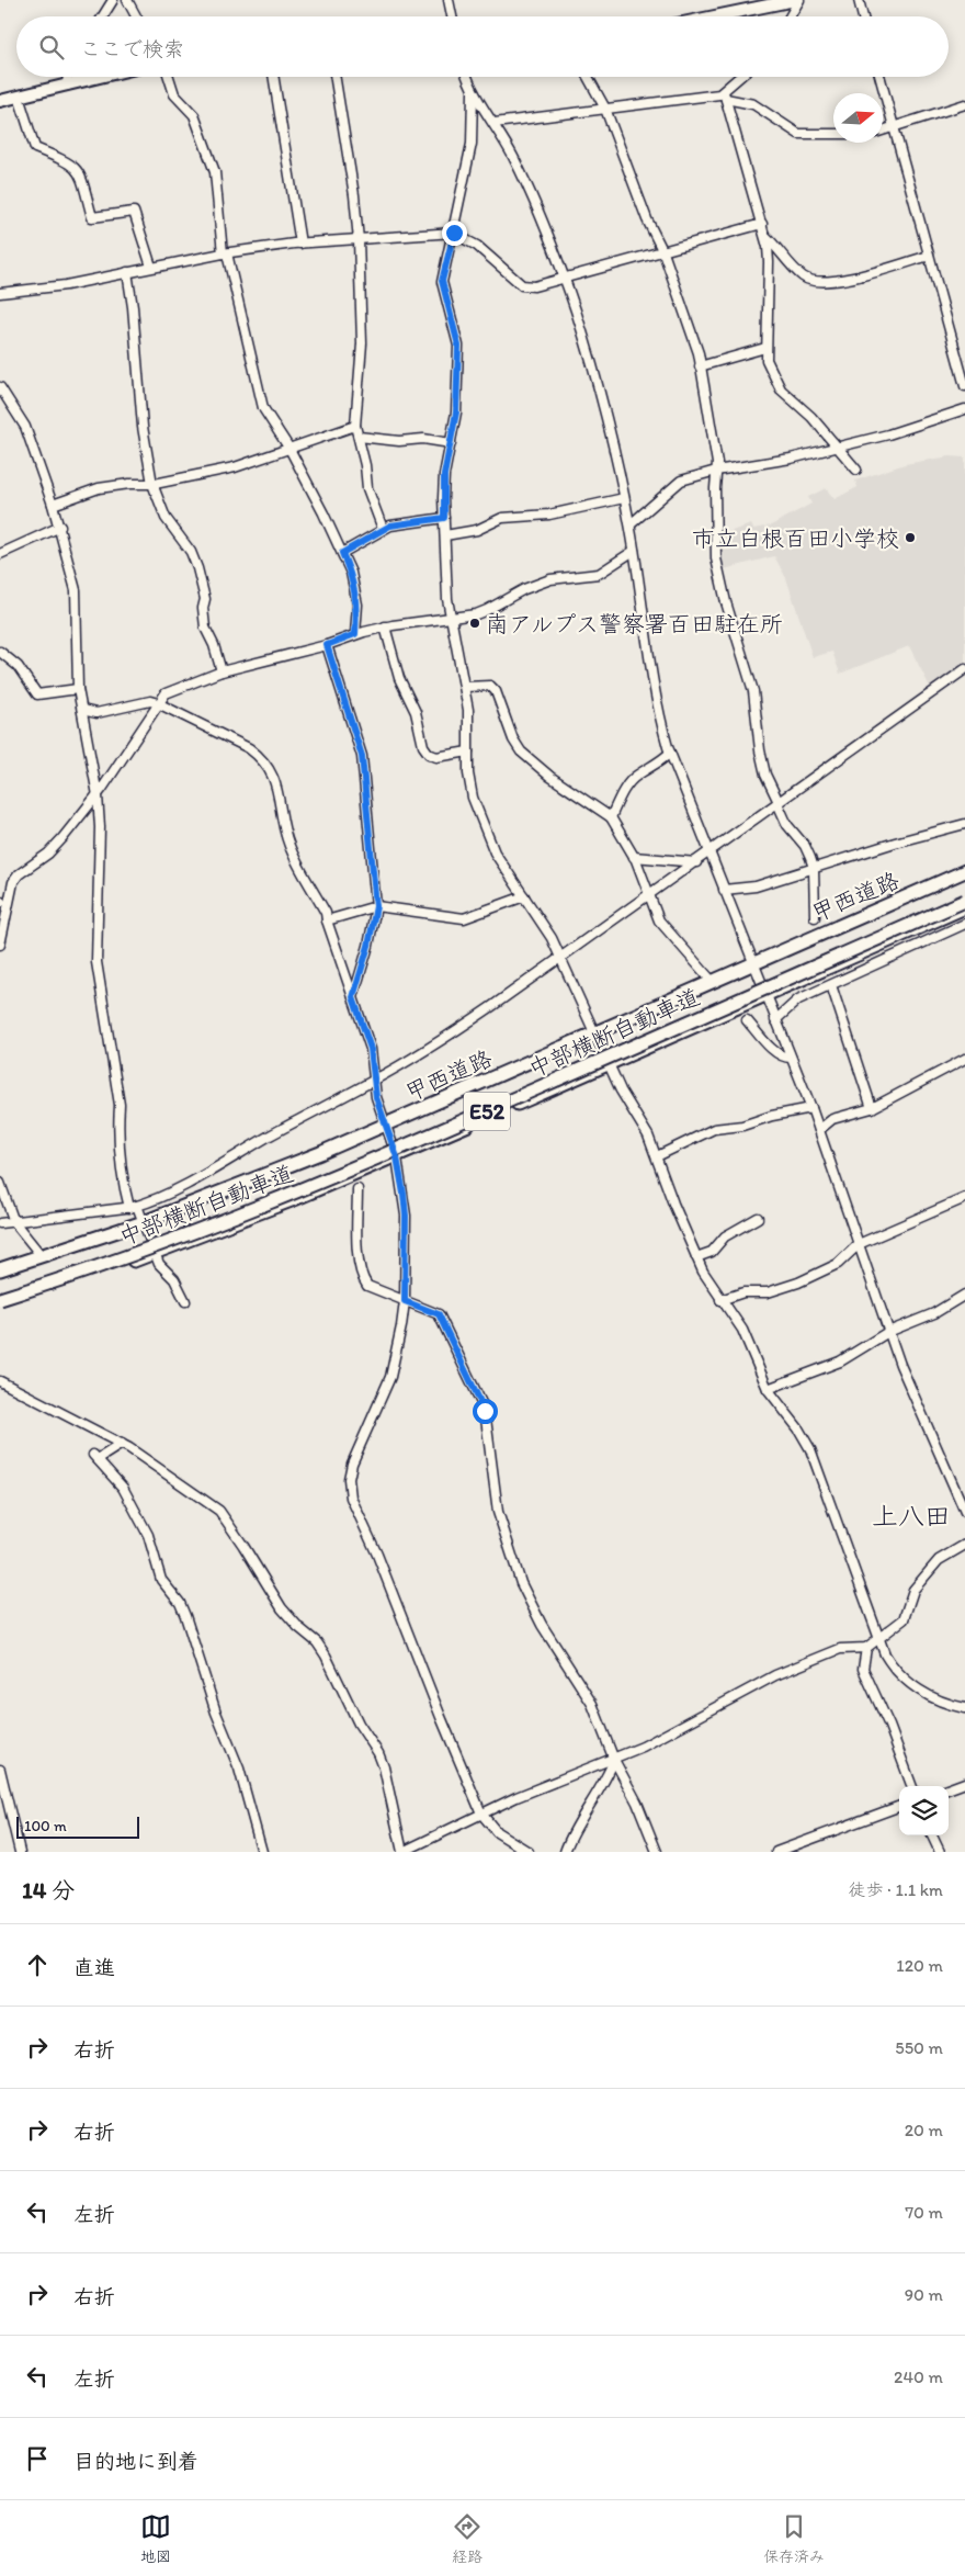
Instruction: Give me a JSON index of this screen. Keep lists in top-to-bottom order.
{
  "streets": {
    "highway": ["甲西道路", "中部横断自動車道", "E52"]
  },
  "districts": ["上八田"],
  "places": ["市立白根百田小学校", "南アルプス警察署百田駐在所"],
  "scale_bar": "100 m",
  "north": "right",
  "page": {
    "search": "ここで検索",
    "scale": "100 m",
    "heading": ["14 分", "徒歩 · 1.1 km"],
    "list": [
      ["直進", "120 m"],
      ["右折", "550 m"],
      ["右折", "20 m"],
      ["左折", "70 m"],
      ["右折", "90 m"],
      ["左折", "240 m"],
      "目的地に到着"
    ],
    "nav": ["地図", "経路", "保存済み"]
  }
}
